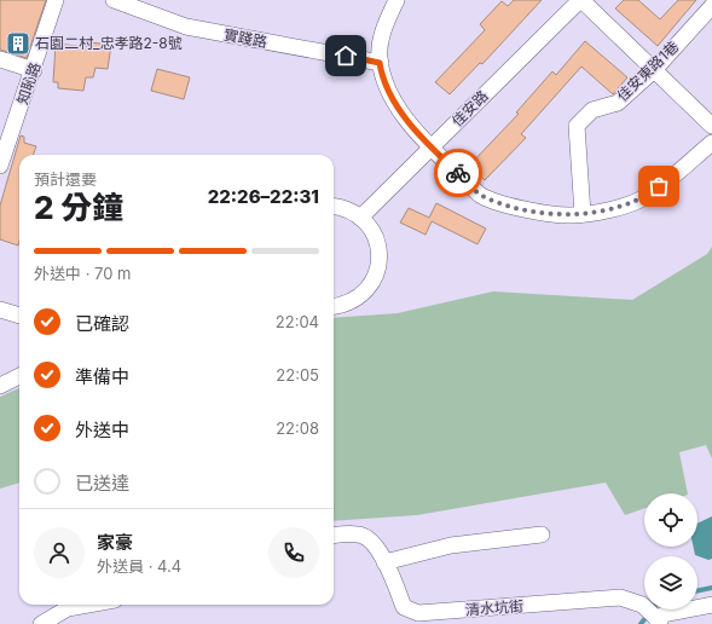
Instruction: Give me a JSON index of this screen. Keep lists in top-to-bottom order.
{
  "streets": {
    "lane": [
      "實踐路",
      "佳安東路1巷",
      "知恥路",
      "佳安路",
      "清水坑街"
    ]
  },
  "places": {
    "building": ["石園二村_忠孝路2-8號"]
  },
  "page": {
    "heading": ["2 分鐘", "預計還要", "22:26–22:31"],
    "panel": ["家豪", "外送員 · 4.4"],
    "bar": "外送中 · 70 m",
    "list": [
      ["已確認", "22:04"],
      ["準備中", "22:05"],
      ["外送中", "22:08"],
      "已送達"
    ]
  }
}
